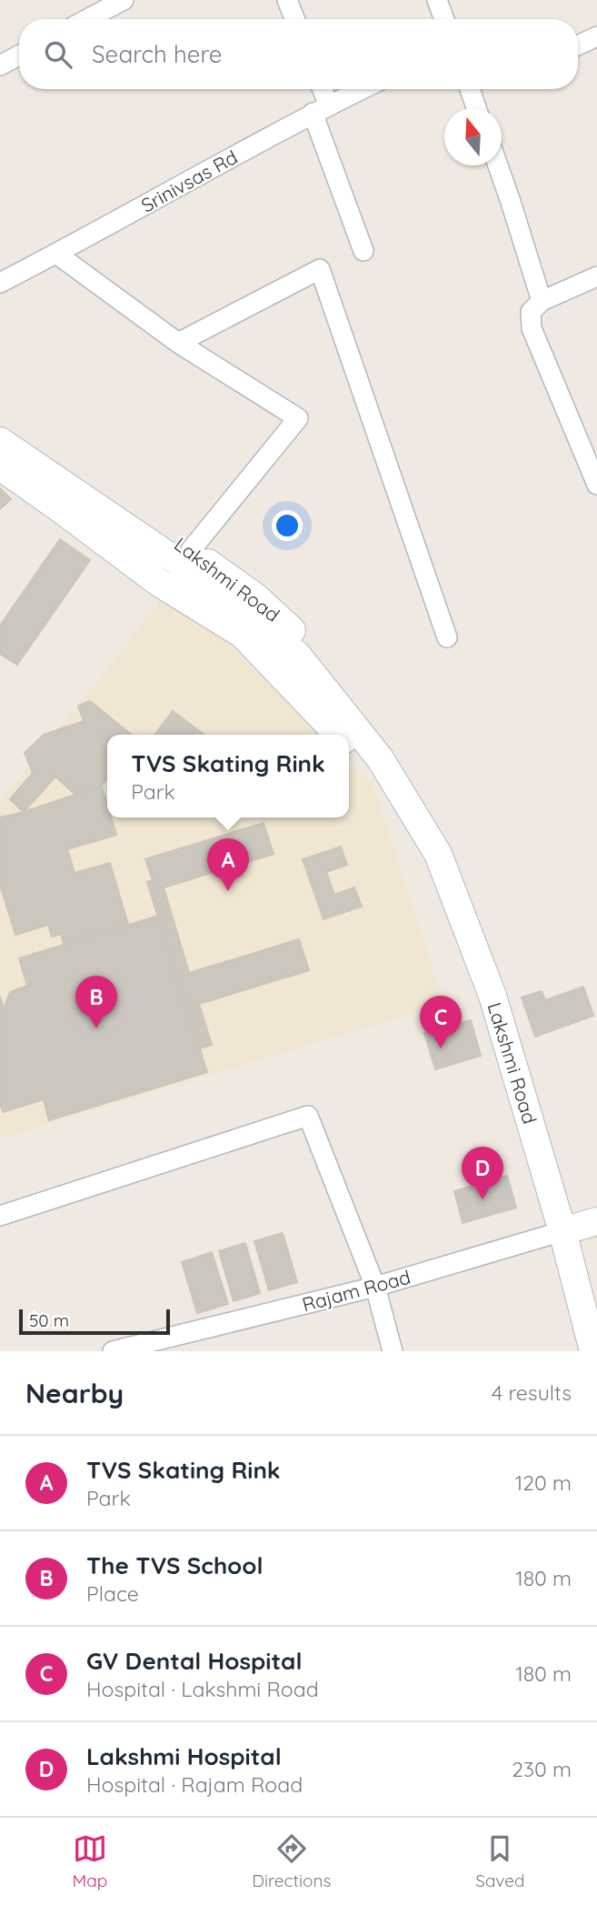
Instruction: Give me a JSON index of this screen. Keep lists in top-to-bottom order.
{
  "streets": {
    "street": ["Srinivsas Rd", "Lakshmi Road", "Rajam Road"]
  },
  "crossings": [
    ["Lakshmi Road", "Rajam Road"]
  ],
  "scale_bar": "50 m",
  "north": "top",
  "page": {
    "search": "Search here",
    "popup": ["TVS Skating Rink", "Park"],
    "pins": [
      "A",
      "B",
      "C",
      "D"
    ],
    "scale": "50 m",
    "heading": ["Nearby", "4 results"],
    "list": [
      {
        "mark": "A",
        "name": "TVS Skating Rink",
        "note": "Park",
        "value": "120 m"
      },
      {
        "mark": "B",
        "name": "The TVS School",
        "note": "Place",
        "value": "180 m"
      },
      {
        "mark": "C",
        "name": "GV Dental Hospital",
        "note": "Hospital · Lakshmi Road",
        "value": "180 m"
      },
      {
        "mark": "D",
        "name": "Lakshmi Hospital",
        "note": "Hospital · Rajam Road",
        "value": "230 m"
      }
    ],
    "nav": ["Map", "Directions", "Saved"]
  }
}
